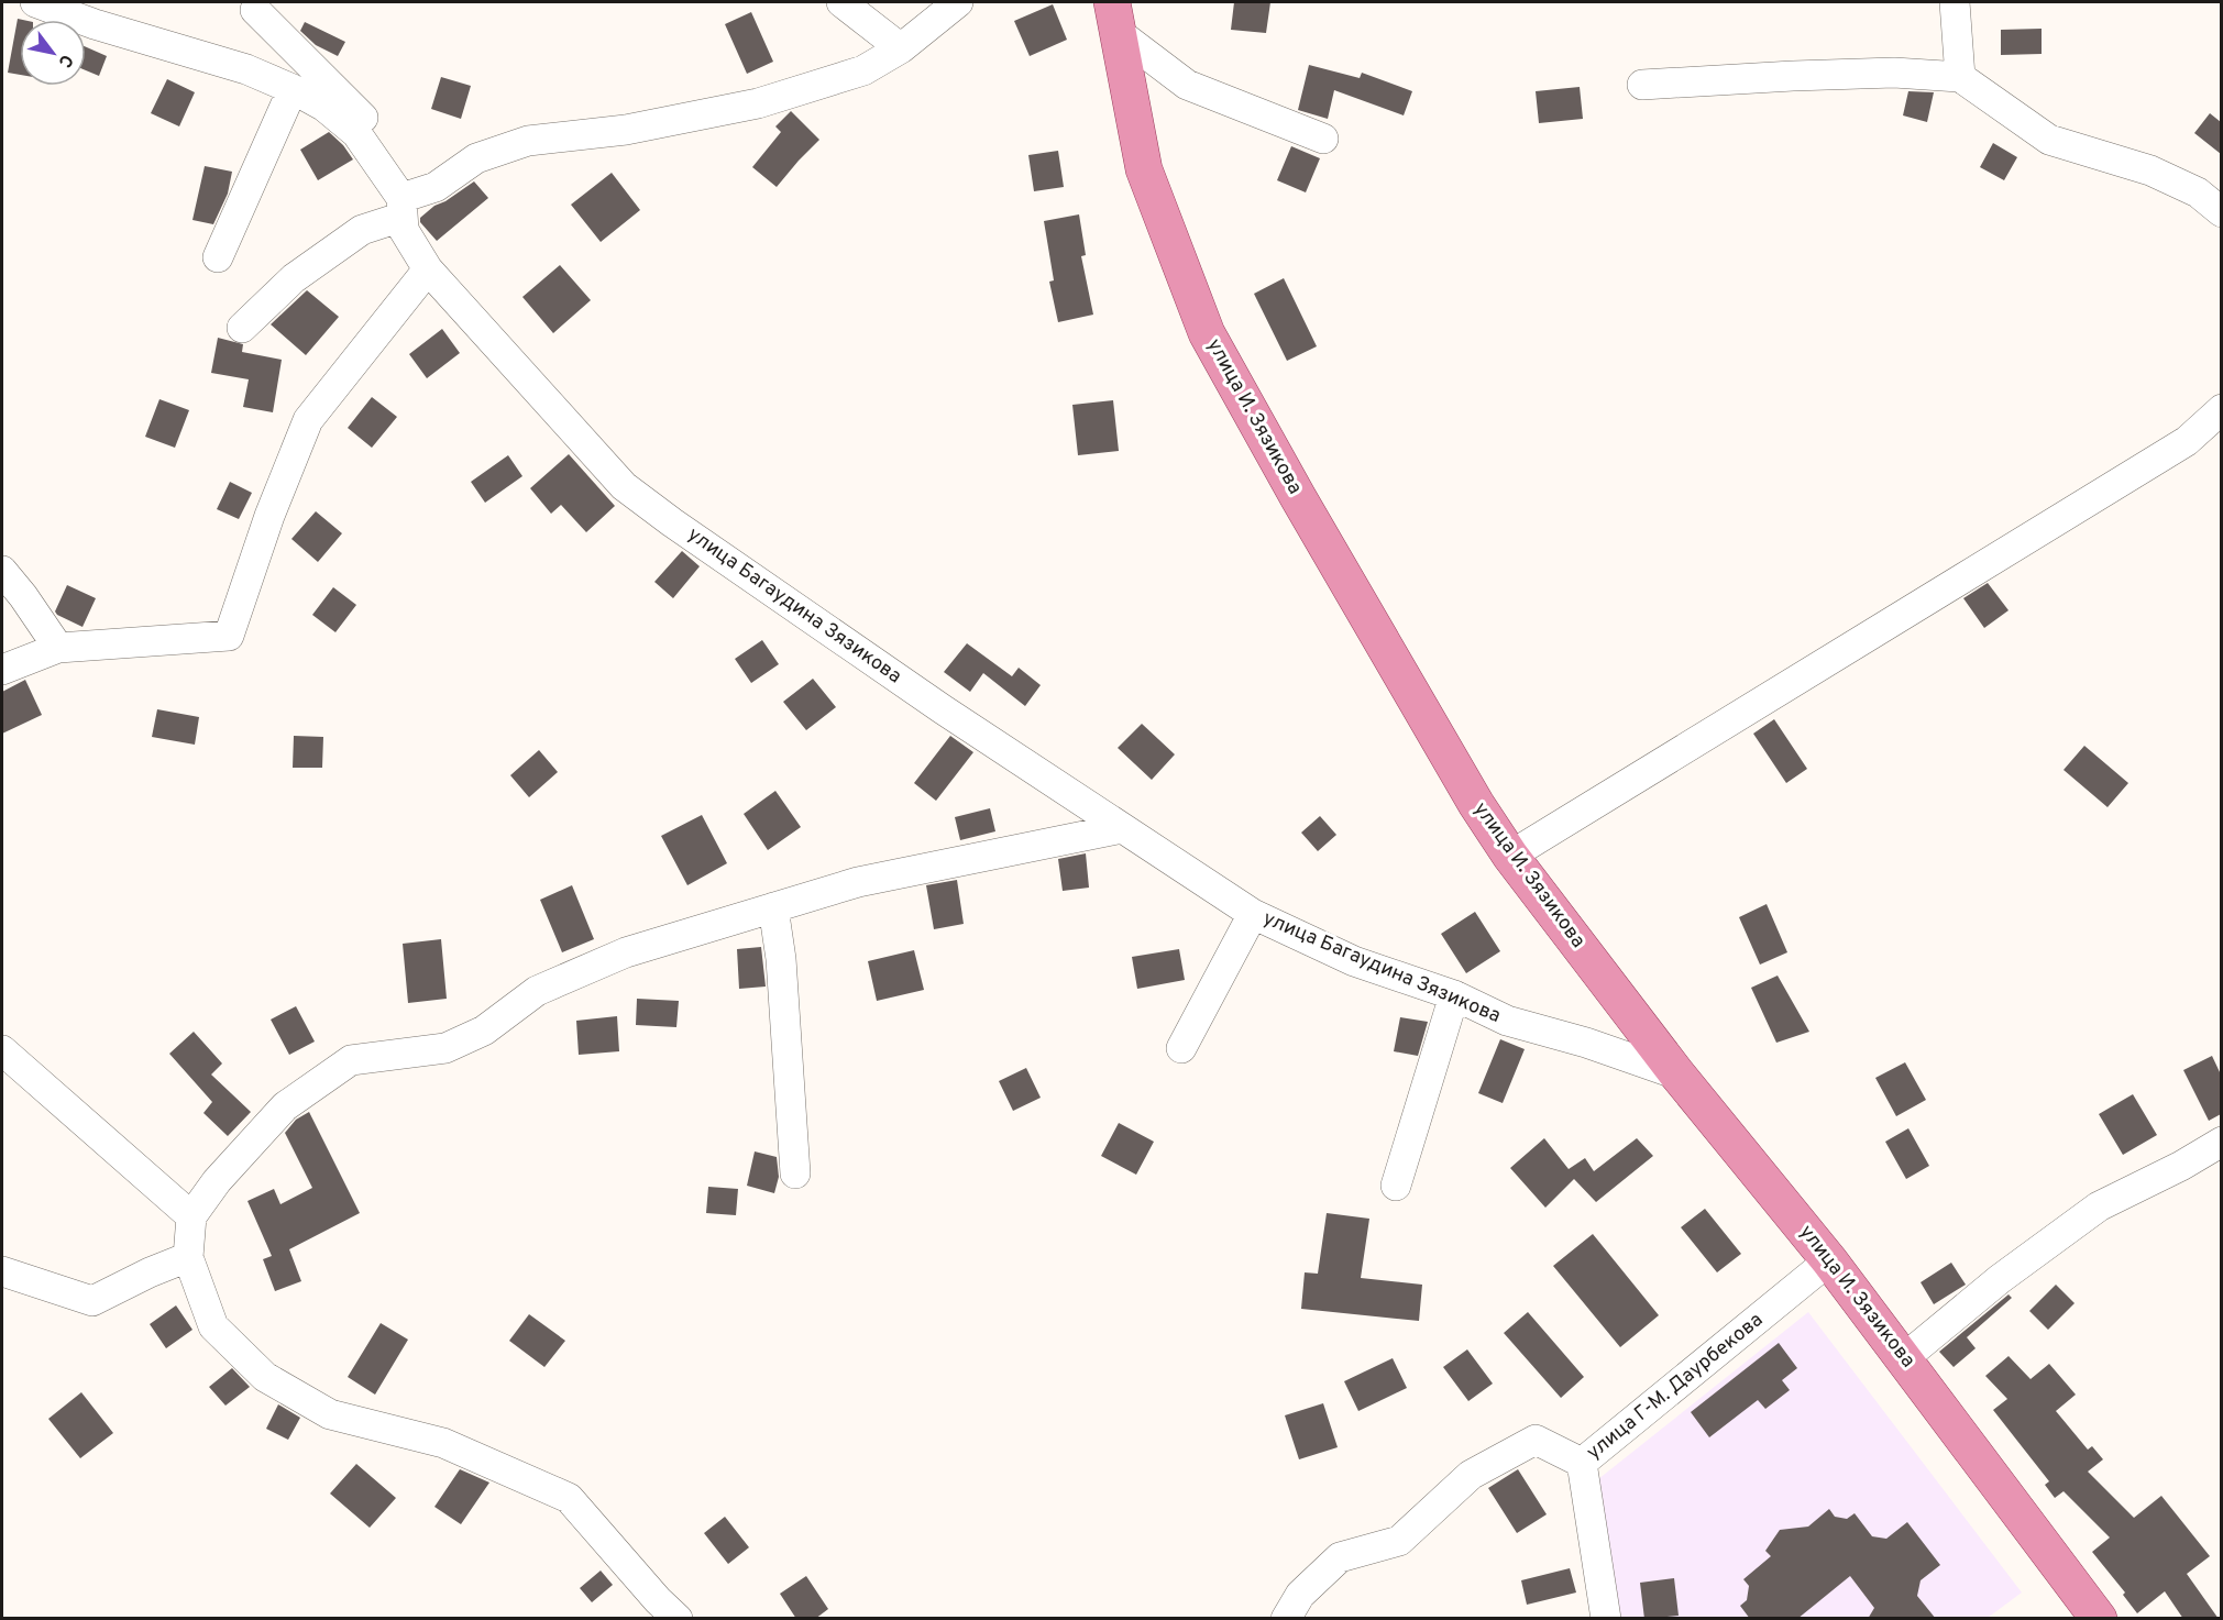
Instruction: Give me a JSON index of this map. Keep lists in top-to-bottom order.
{
  "streets": {
    "main road": ["улица И. Зязикова"],
    "street": ["улица Багаудина Зязикова", "улица Г-М. Даурбекова"]
  },
  "crossings": [
    ["улица И. Зязикова", "улица Багаудина Зязикова"],
    ["улица И. Зязикова", "улица Г-М. Даурбекова"]
  ],
  "north": "bottom right"
}
